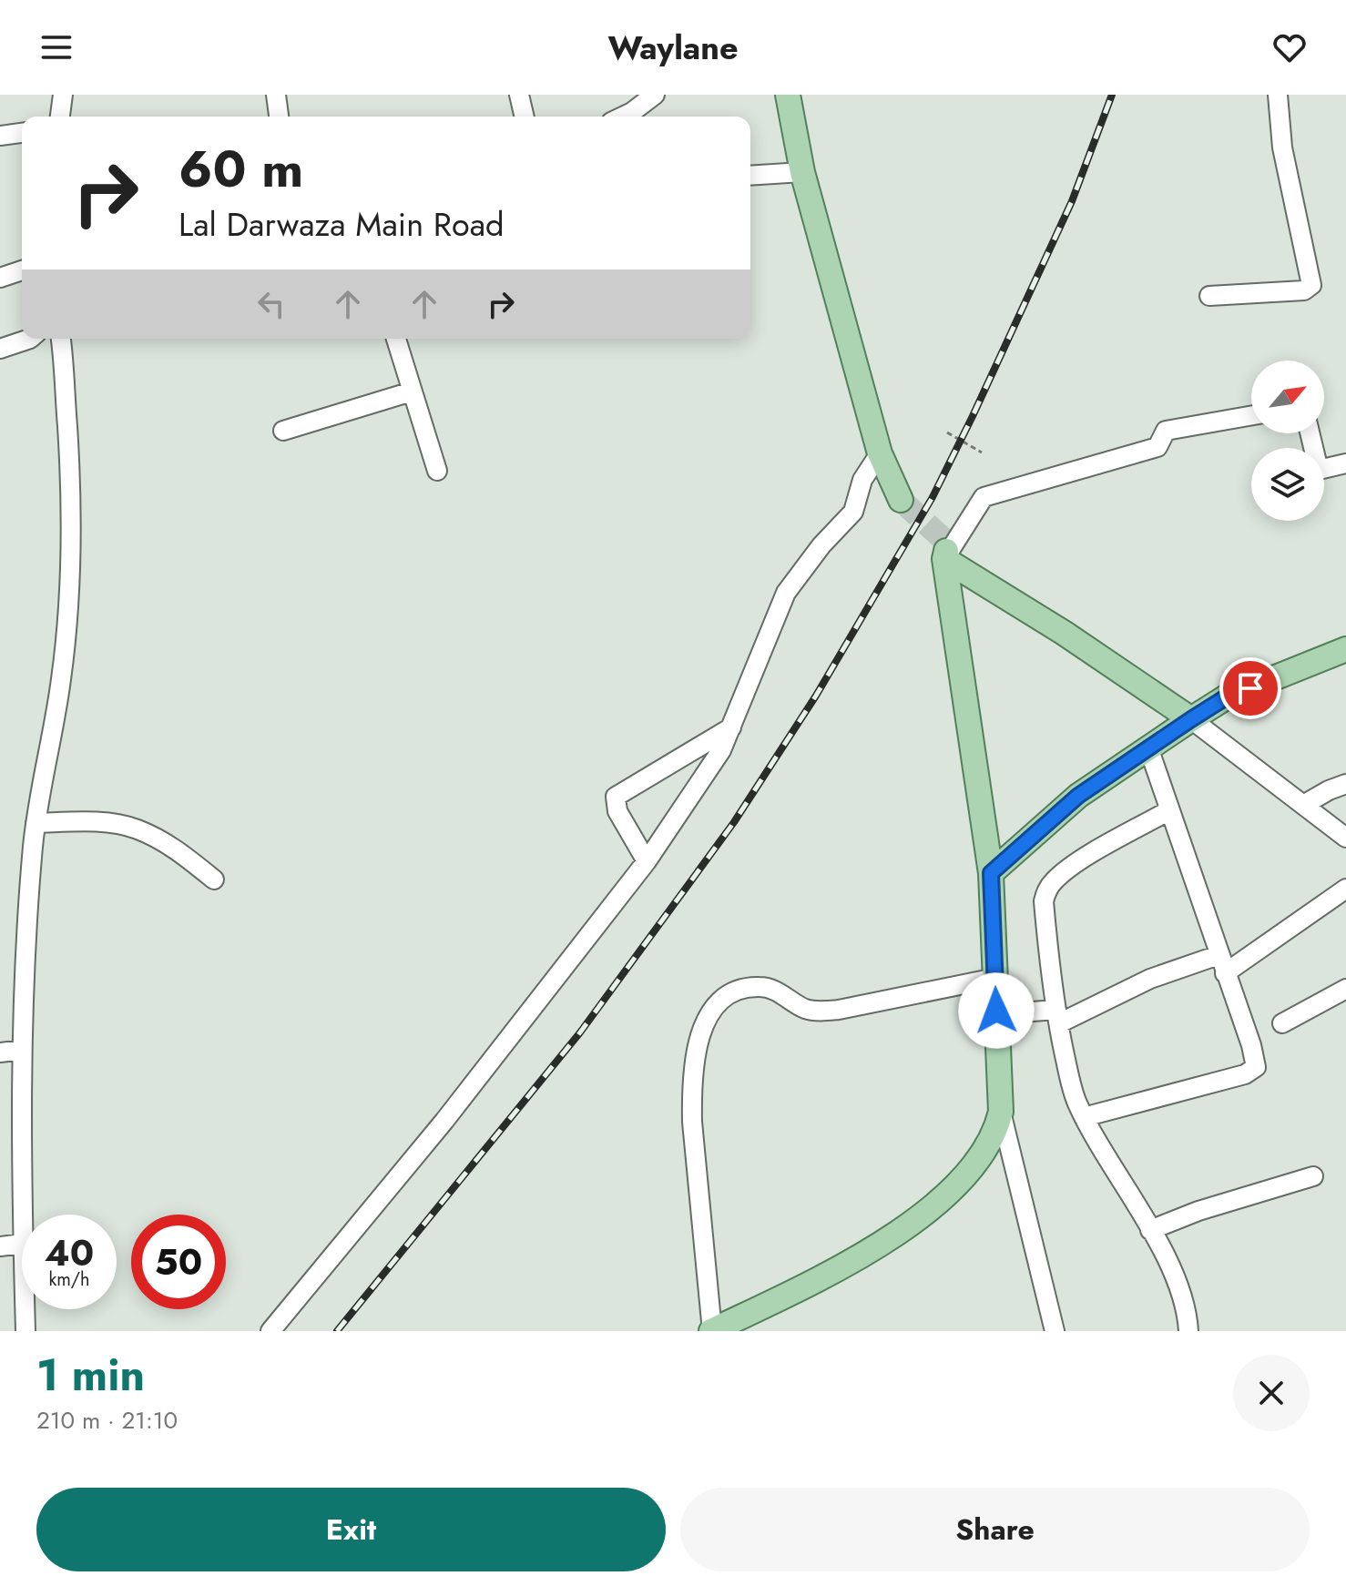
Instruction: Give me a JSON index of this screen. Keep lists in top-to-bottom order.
{
  "north": "top right",
  "page": {
    "header": "Waylane",
    "turn": ["60 m", "Lal Darwaza Main Road"],
    "speed": "40 km/h",
    "limit": "50",
    "heading": ["1 min", "210 m · 21:10"],
    "buttons": ["Exit", "Share"]
  }
}
